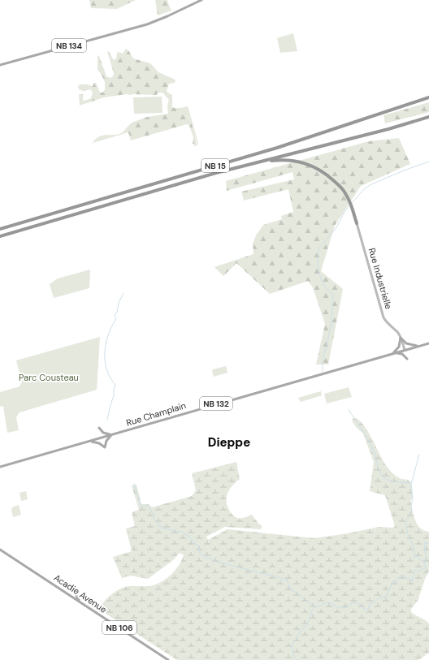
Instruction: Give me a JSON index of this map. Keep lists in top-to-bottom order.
{
  "streets": {
    "highway": ["NB 15"],
    "main road": [
      "NB 134",
      "Rue Industrielle",
      "NB 132",
      "Rue Champlain",
      "Acadie Avenue",
      "NB 106"
    ]
  },
  "crossings": [
    ["Rue Industrielle", "Rue Champlain"]
  ],
  "districts": ["Dieppe"],
  "parks": ["Parc Cousteau"]
}
